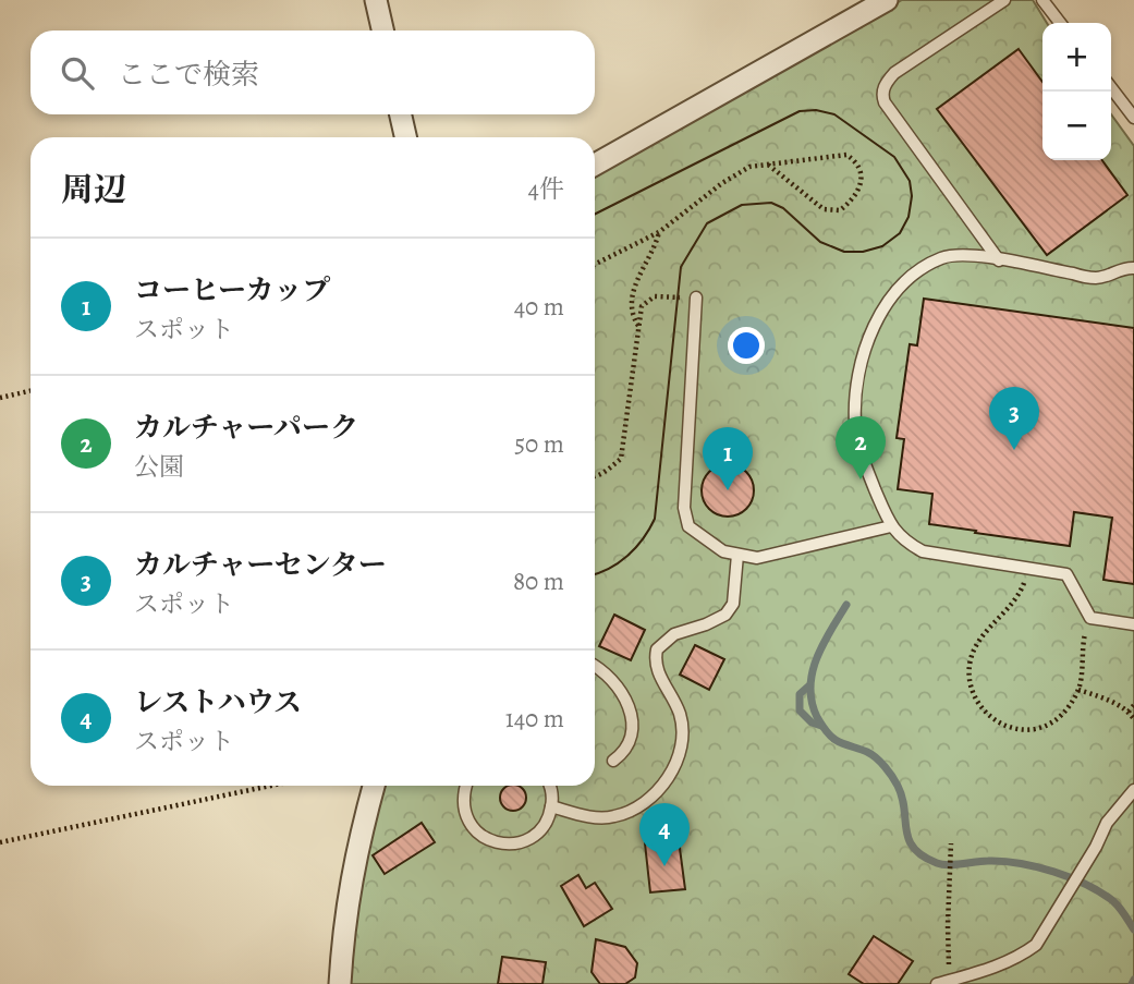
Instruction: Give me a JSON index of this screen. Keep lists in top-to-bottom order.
{
  "page": {
    "map_buttons": ["+", "−"],
    "search": "ここで検索",
    "heading": ["周辺", "4件"],
    "list": [
      {
        "mark": "1",
        "name": "コーヒーカップ",
        "note": "スポット",
        "value": "40 m"
      },
      {
        "mark": "2",
        "name": "カルチャーパーク",
        "note": "公園",
        "value": "50 m"
      },
      {
        "mark": "3",
        "name": "カルチャーセンター",
        "note": "スポット",
        "value": "80 m"
      },
      {
        "mark": "4",
        "name": "レストハウス",
        "note": "スポット",
        "value": "140 m"
      }
    ],
    "pins": [
      "3",
      "2",
      "1",
      "4"
    ]
  }
}
